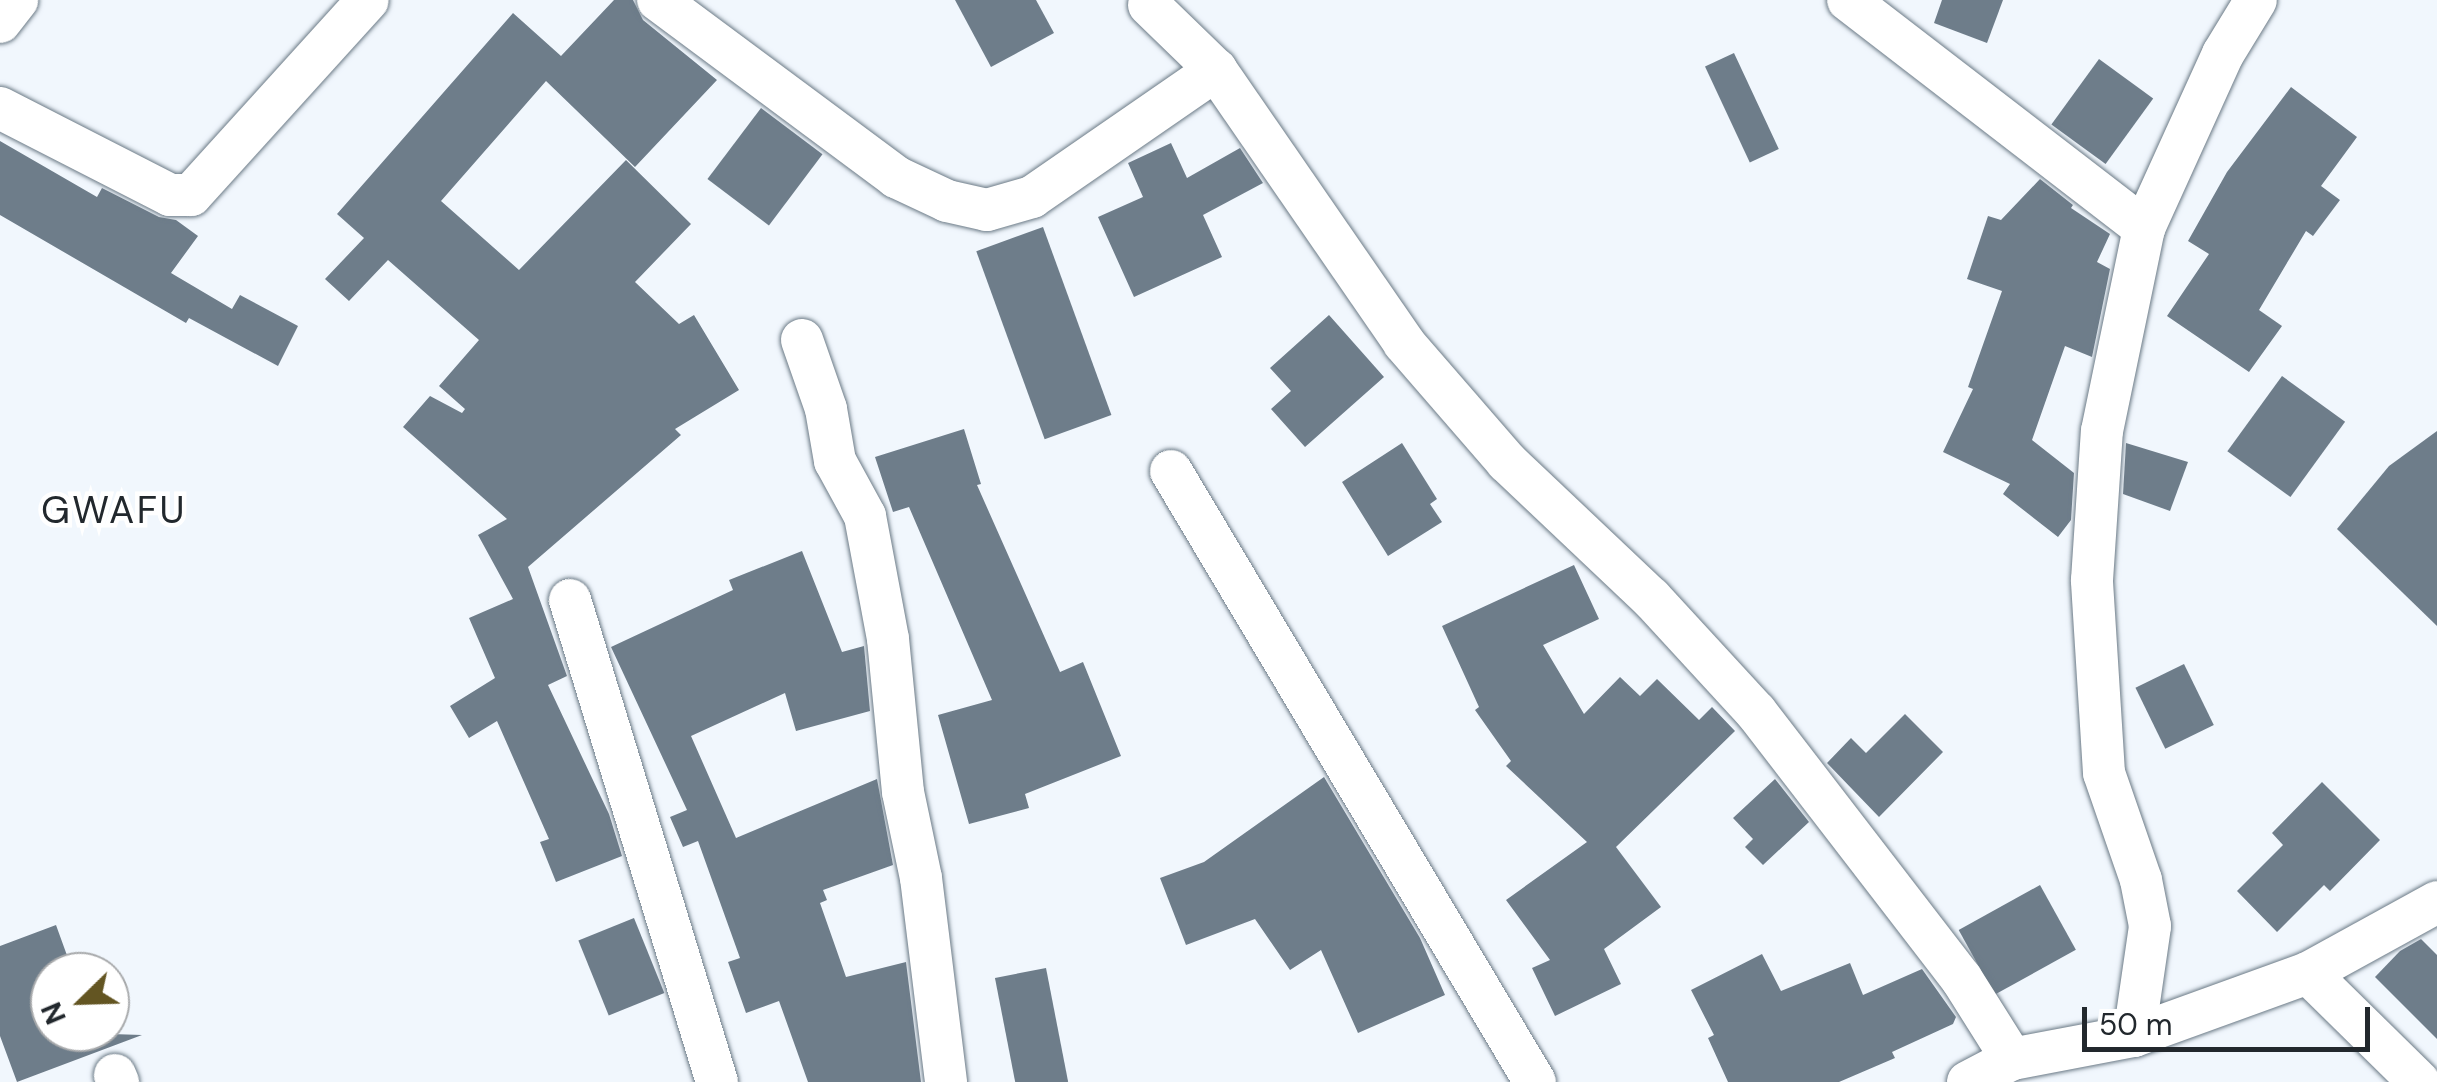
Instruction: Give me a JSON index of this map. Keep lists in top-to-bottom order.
{
  "districts": ["GWAFU"],
  "scale_bar": "50 m",
  "north": "bottom left"
}
